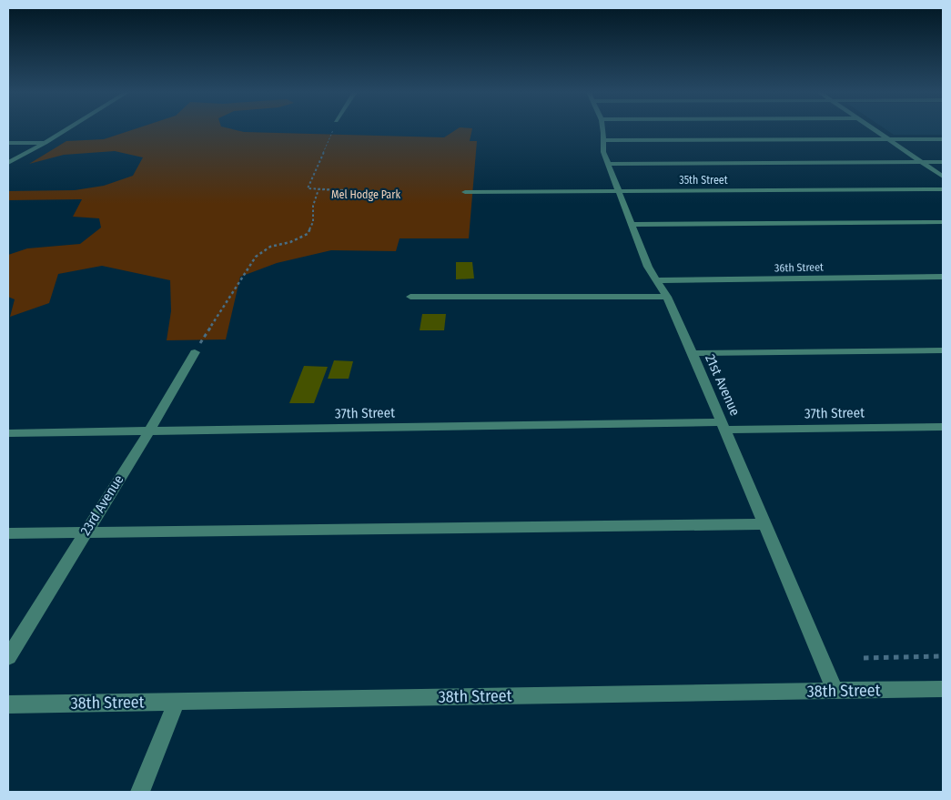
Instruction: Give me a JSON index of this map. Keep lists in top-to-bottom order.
{
  "streets": {
    "street": [
      "35th Street",
      "36th Street",
      "21st Avenue",
      "37th Street",
      "23rd Avenue",
      "38th Street"
    ]
  },
  "crossings": [
    ["35th Street", "21st Avenue"],
    ["36th Street", "21st Avenue"],
    ["21st Avenue", "37th Street"],
    ["21st Avenue", "38th Street"],
    ["37th Street", "23rd Avenue"]
  ],
  "parks": ["Mel Hodge Park"]
}
